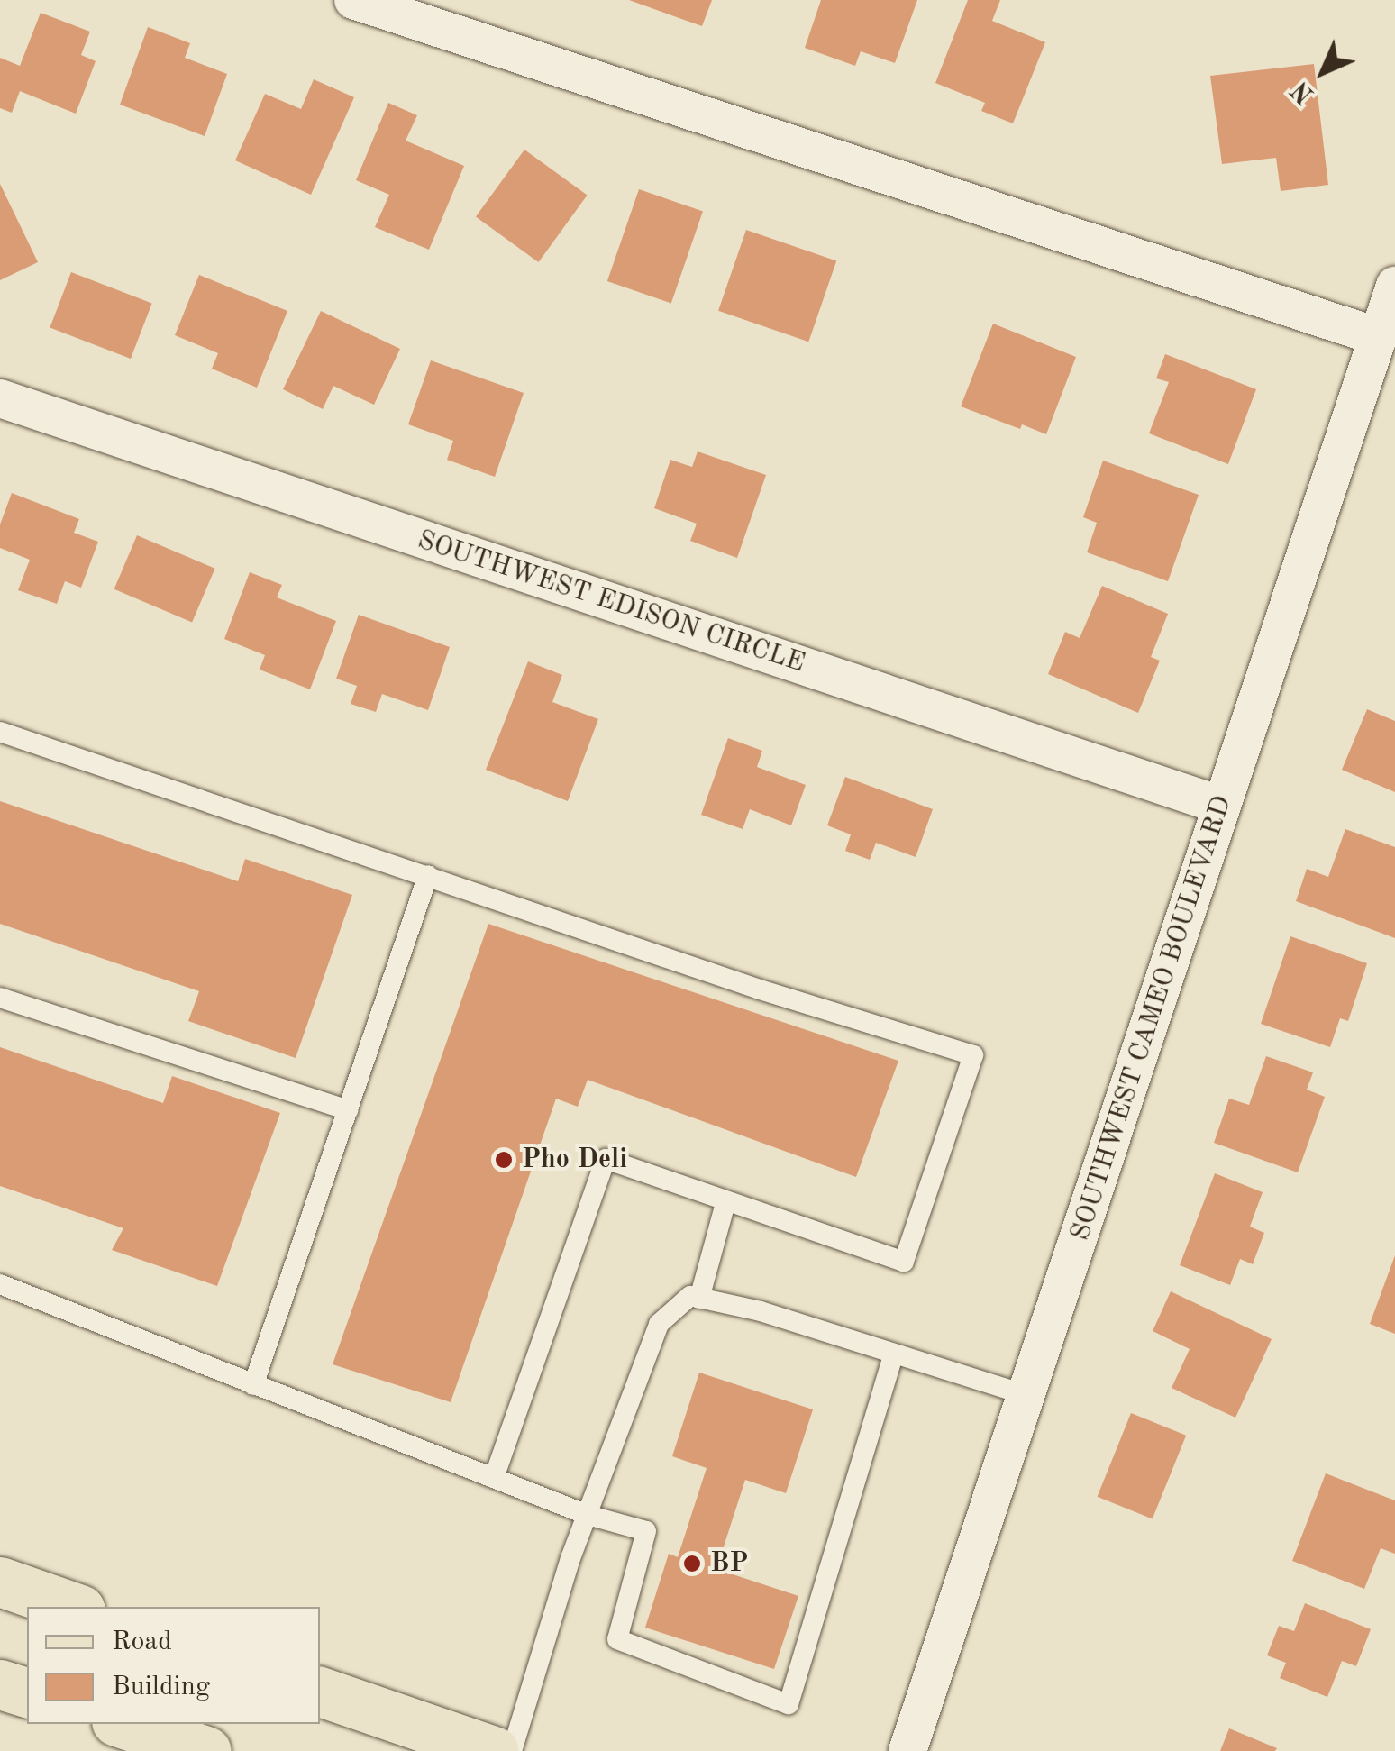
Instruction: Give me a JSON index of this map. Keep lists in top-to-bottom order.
{
  "streets": {
    "street": ["SOUTHWEST EDISON CIRCLE", "SOUTHWEST CAMEO BOULEVARD"]
  },
  "crossings": [
    ["SOUTHWEST EDISON CIRCLE", "SOUTHWEST CAMEO BOULEVARD"]
  ],
  "places": ["Pho Deli", "BP"],
  "legend": ["Road", "Building"],
  "north": "bottom left"
}
